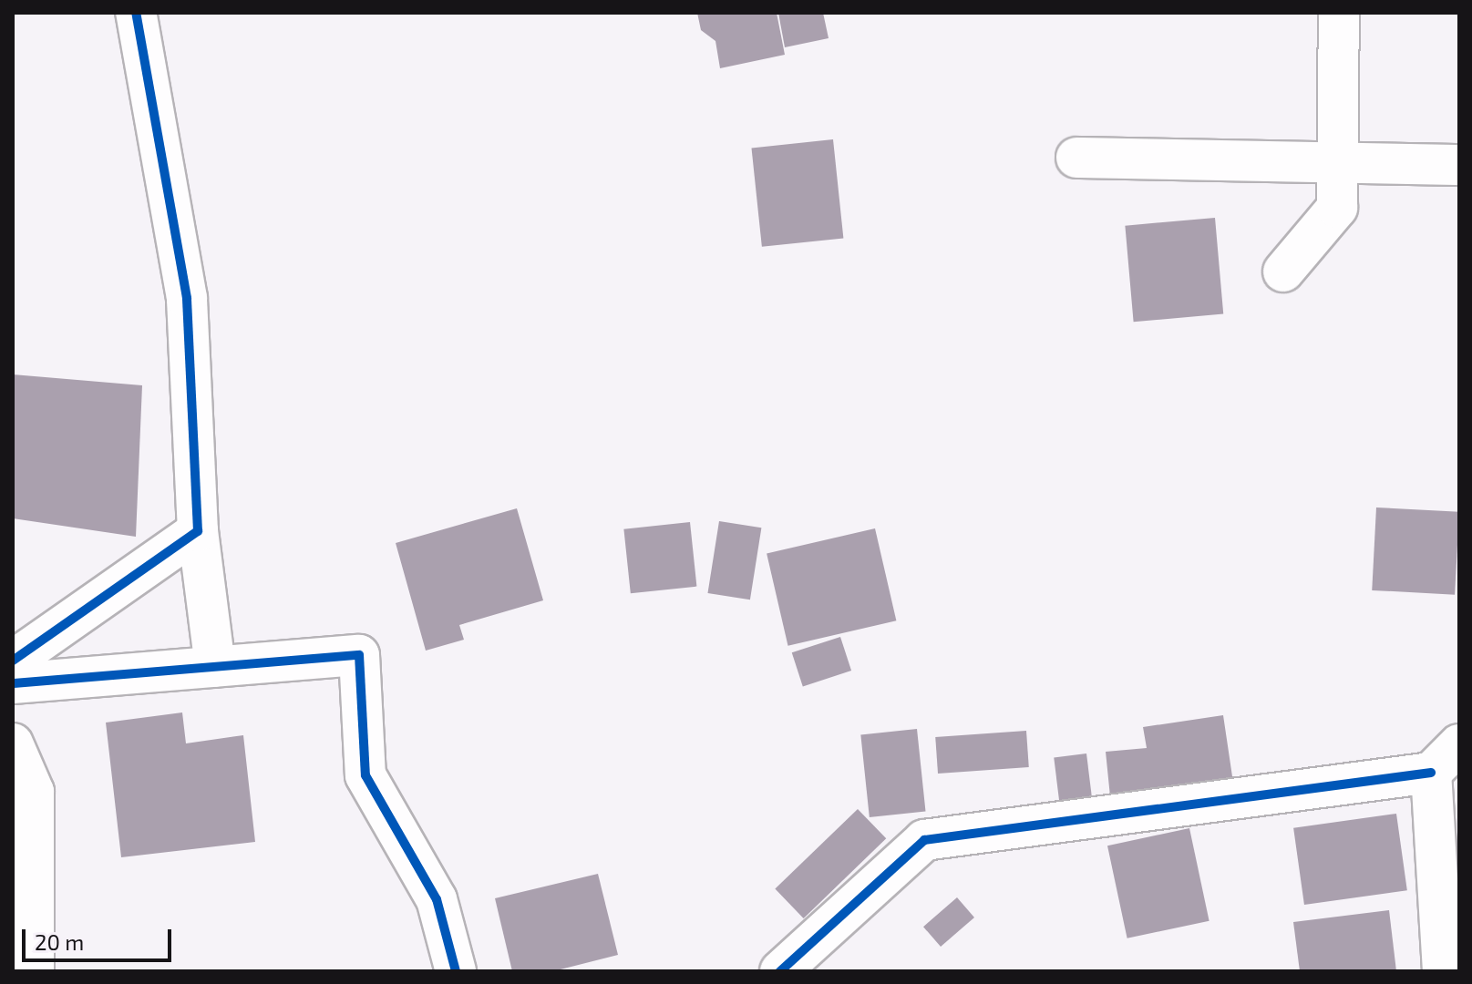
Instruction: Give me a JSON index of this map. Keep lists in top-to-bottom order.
{
  "scale_bar": "20 m"
}
